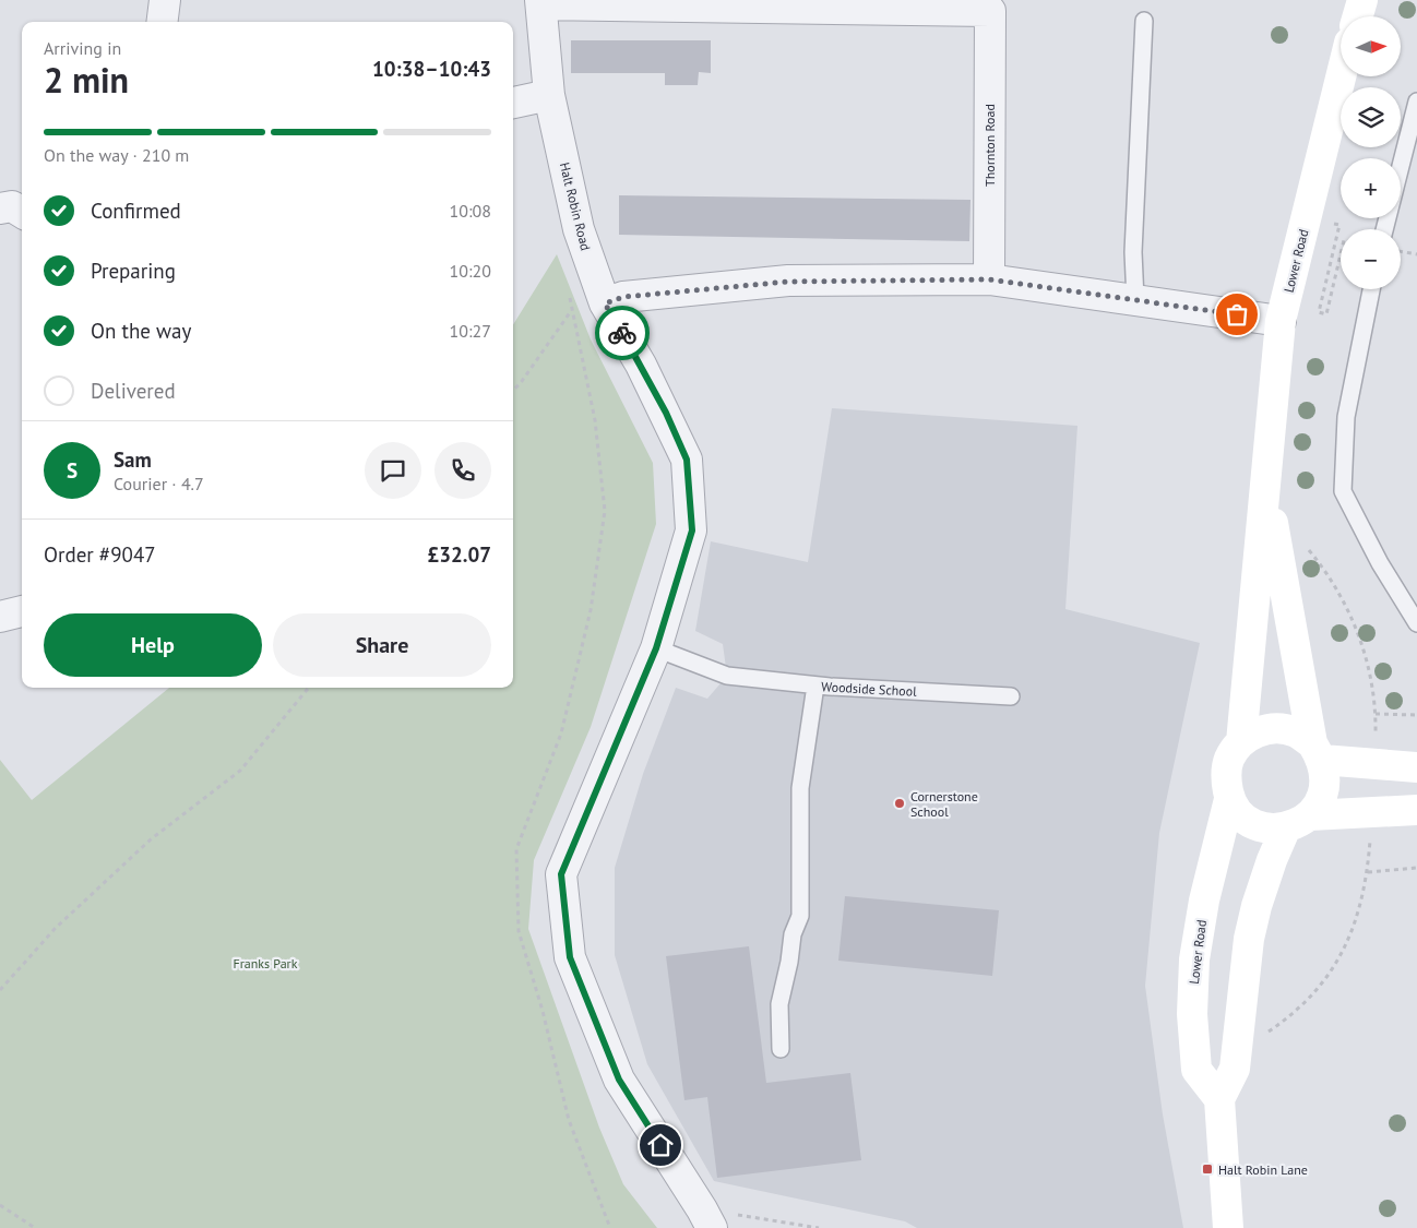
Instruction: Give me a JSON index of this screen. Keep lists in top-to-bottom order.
{
  "streets": {
    "main road": ["Lower Road"],
    "street": ["Thornton Road", "Halt Robin Road"],
    "lane": ["Woodside School"]
  },
  "crossings": [
    ["Thornton Road", "Halt Robin Road"],
    ["Halt Robin Road", "Woodside School"]
  ],
  "parks": ["Franks Park"],
  "places": {
    "other": ["Cornerstone School"],
    "transit": ["Halt Robin Lane"]
  },
  "north": "right",
  "page": {
    "map_buttons": ["+", "−"],
    "heading": ["2 min", "Arriving in", "10:38–10:43"],
    "panel": [
      "Sam",
      "Courier · 4.7",
      "Order #9047",
      "£32.07"
    ],
    "bar": "On the way · 210 m",
    "list": [
      ["Confirmed", "10:08"],
      ["Preparing", "10:20"],
      ["On the way", "10:27"],
      "Delivered"
    ],
    "round": "S",
    "buttons": ["Help", "Share"]
  }
}
